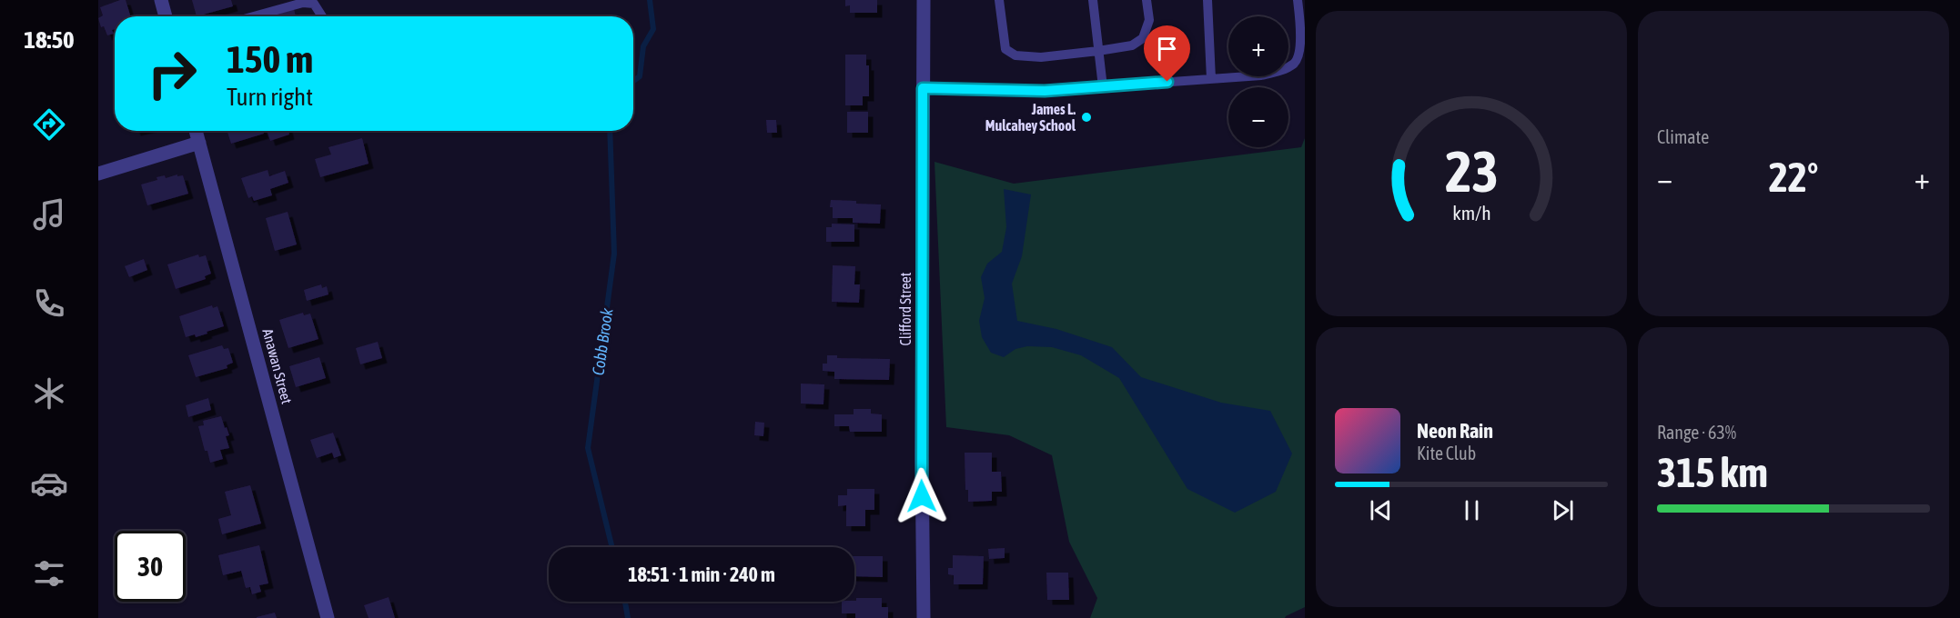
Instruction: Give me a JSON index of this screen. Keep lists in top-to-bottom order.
{
  "streets": {
    "street": ["Clifford Street", "Anawan Street"]
  },
  "water": ["Cobb Brook"],
  "places": ["James L. Mulcahey School"],
  "page": {
    "tabs": "18:50",
    "tile": [
      "Climate",
      ["Range · 63%", "315 km"]
    ],
    "map_buttons": ["+", "−"],
    "turn": ["150 m", "Turn right"],
    "heat": ["−", "22°", "+"],
    "song": ["Neon Rain", "Kite Club"],
    "limit": "30",
    "trip": "18:51 · 1 min · 240 m",
    "gauge": ["23", "km/h"]
  }
}
